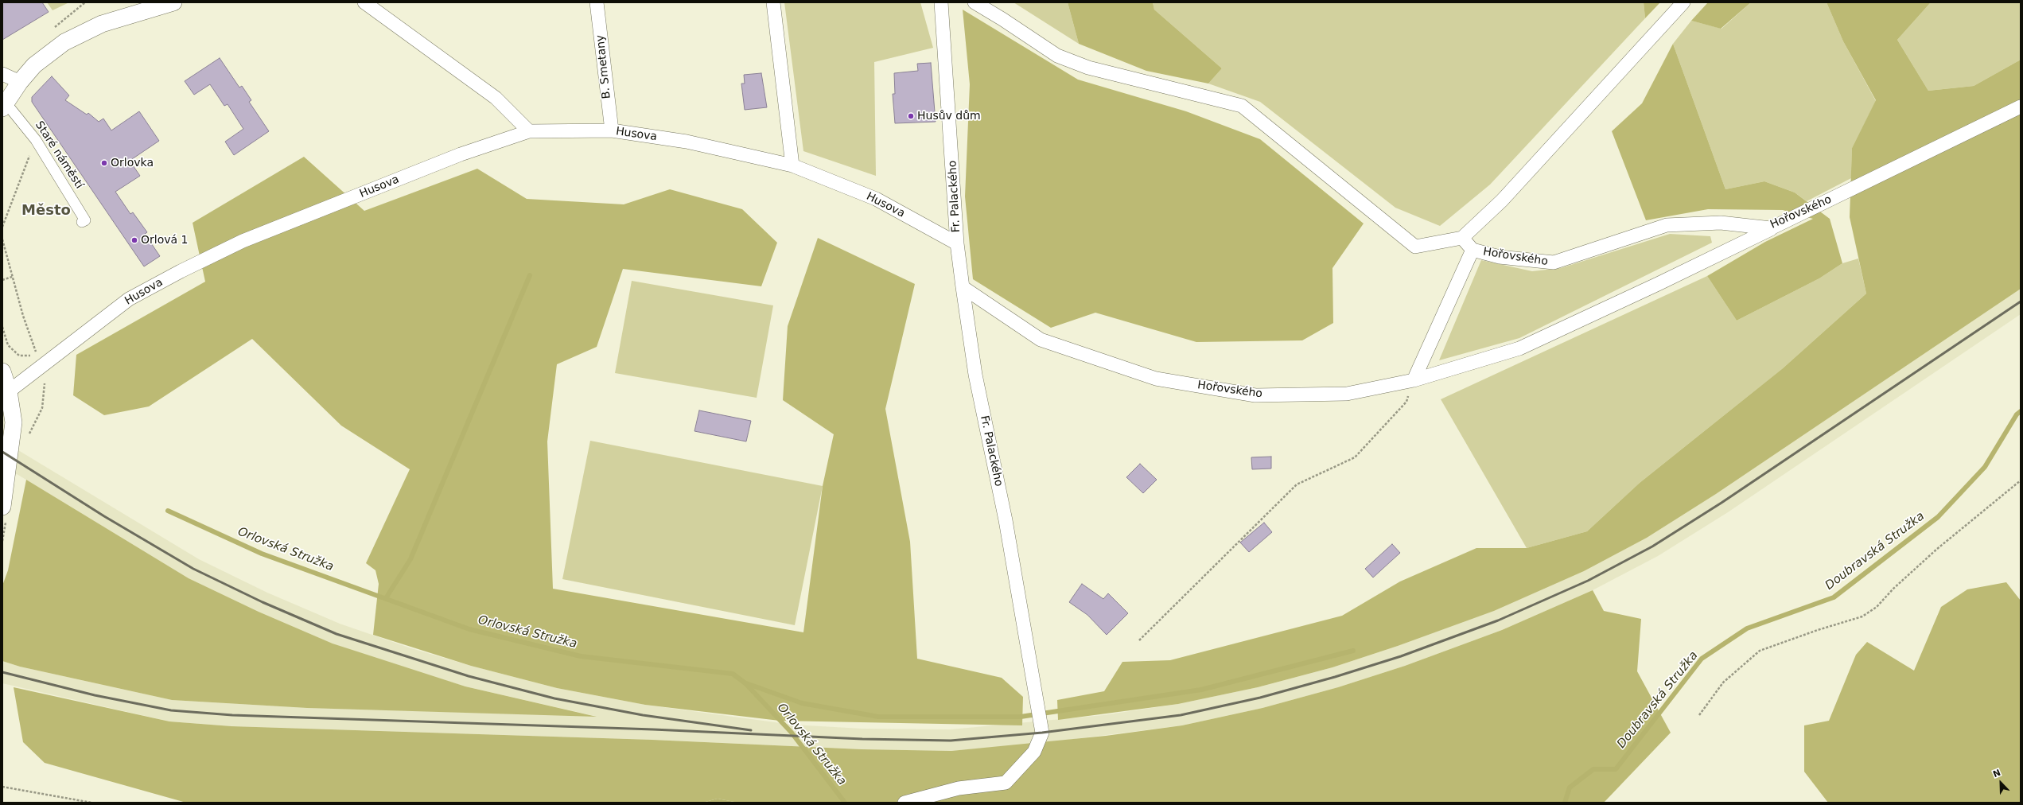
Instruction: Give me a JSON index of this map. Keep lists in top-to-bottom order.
{
  "streets": {
    "street": [
      "B. Smetany",
      "Husova",
      "Staré náměstí",
      "Fr. Palackého",
      "Hořovského"
    ]
  },
  "crossings": [
    ["B. Smetany", "Husova"],
    ["Husova", "Fr. Palackého"],
    ["Fr. Palackého", "Hořovského"]
  ],
  "districts": ["Město"],
  "water": ["Orlovská Stružka", "Doubravská Stružka"],
  "places": ["Husův dům", "Orlovka", "Orlová 1"],
  "north": "top left"
}
